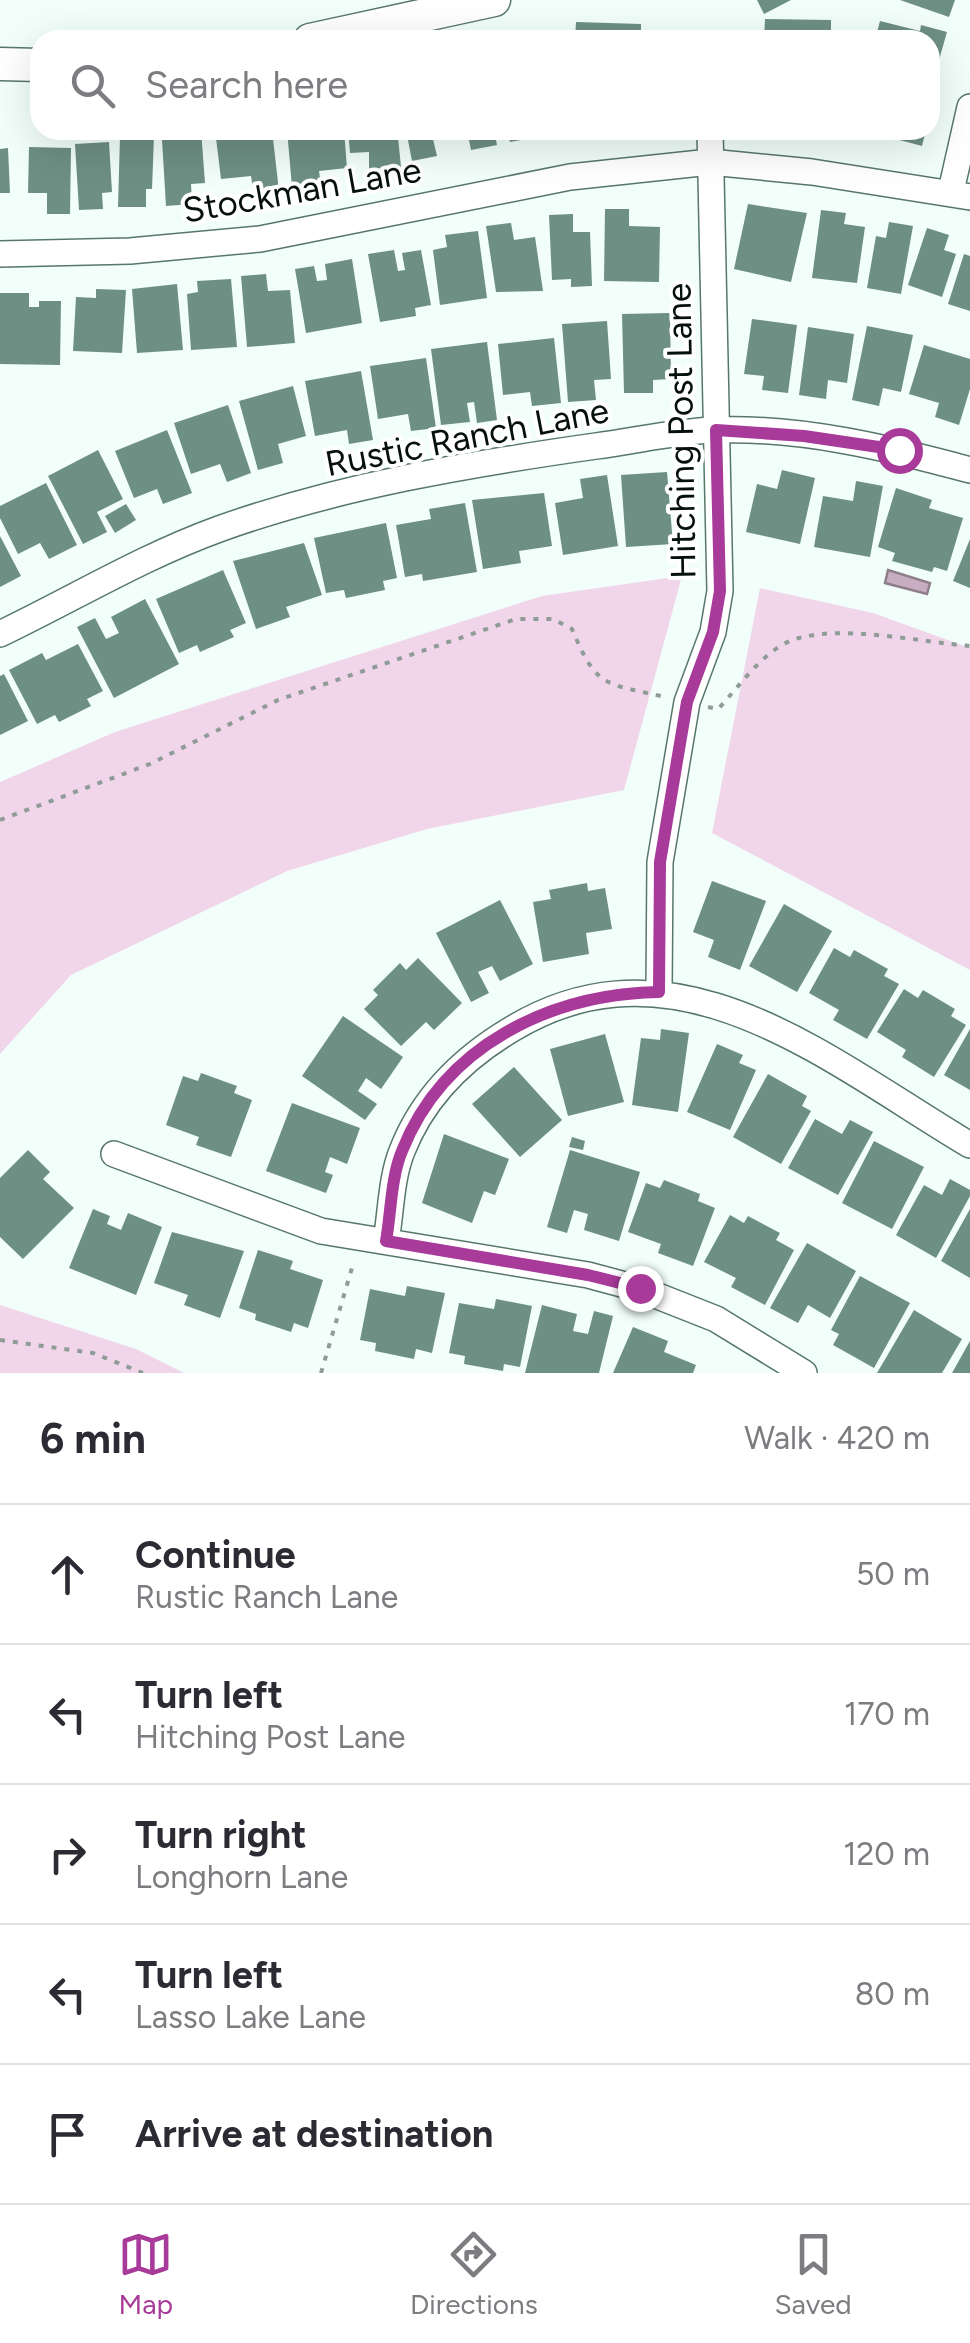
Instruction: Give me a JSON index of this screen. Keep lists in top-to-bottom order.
{
  "streets": {
    "street": ["Stockman Lane", "Hitching Post Lane", "Rustic Ranch Lane"]
  },
  "crossings": [
    ["Stockman Lane", "Hitching Post Lane"],
    ["Hitching Post Lane", "Rustic Ranch Lane"]
  ],
  "page": {
    "search": "Search here",
    "heading": ["6 min", "Walk · 420 m"],
    "list": [
      ["Continue", "Rustic Ranch Lane", "50 m"],
      ["Turn left", "Hitching Post Lane", "170 m"],
      ["Turn right", "Longhorn Lane", "120 m"],
      ["Turn left", "Lasso Lake Lane", "80 m"],
      "Arrive at destination"
    ],
    "nav": ["Map", "Directions", "Saved"]
  }
}
